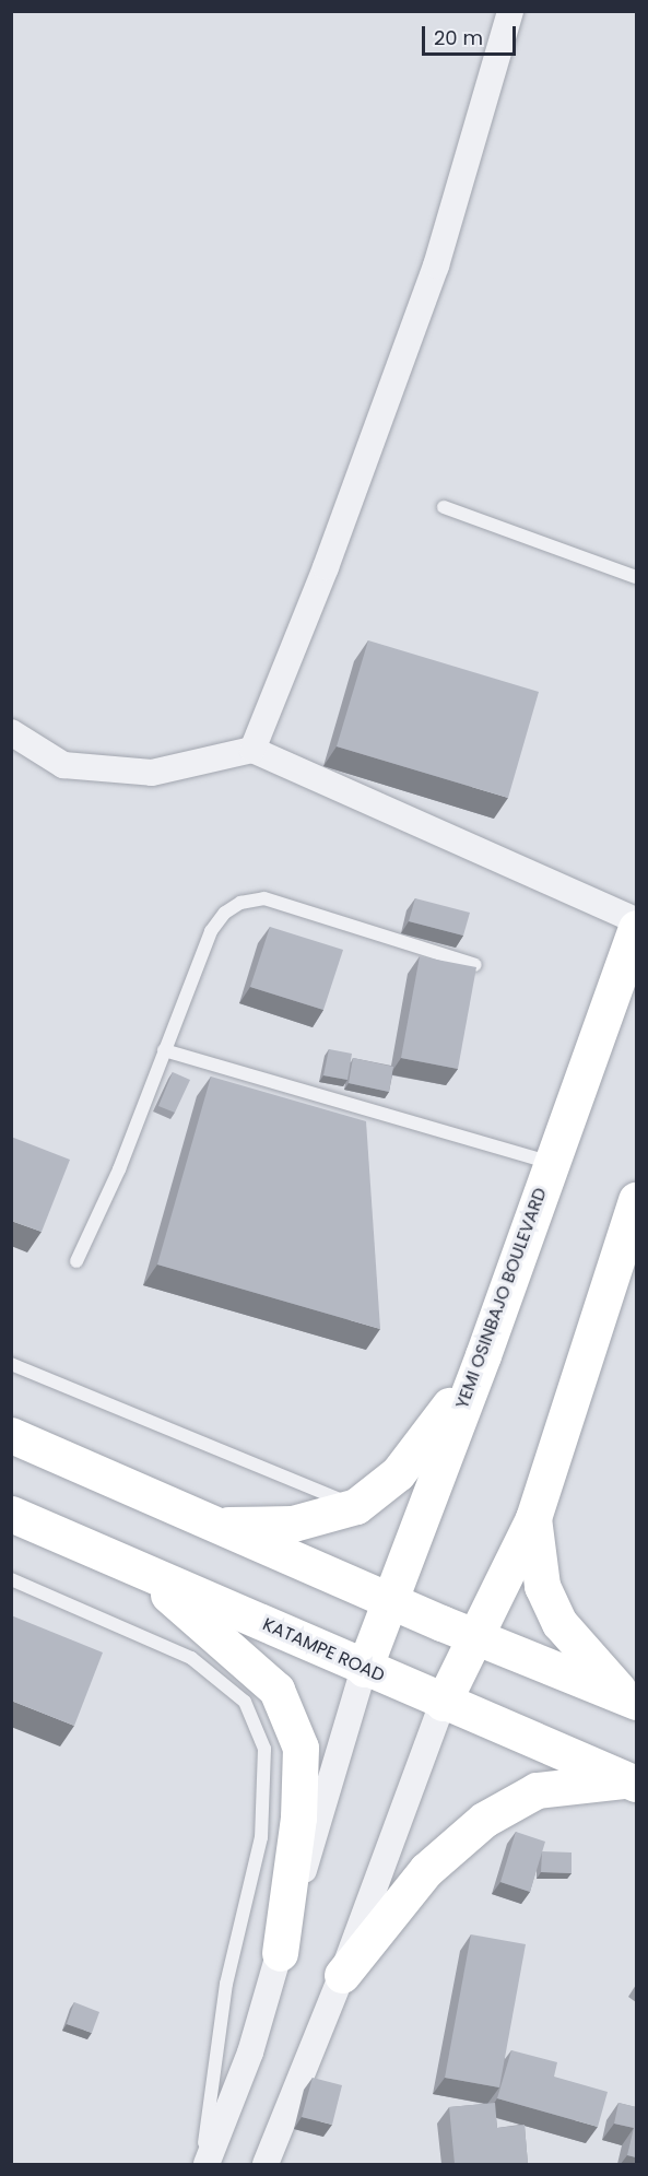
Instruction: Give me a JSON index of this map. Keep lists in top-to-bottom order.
{
  "streets": {
    "main road": ["YEMI OSINBAJO BOULEVARD", "KATAMPE ROAD"]
  },
  "crossings": [
    ["YEMI OSINBAJO BOULEVARD", "KATAMPE ROAD"]
  ],
  "scale_bar": "20 m"
}
